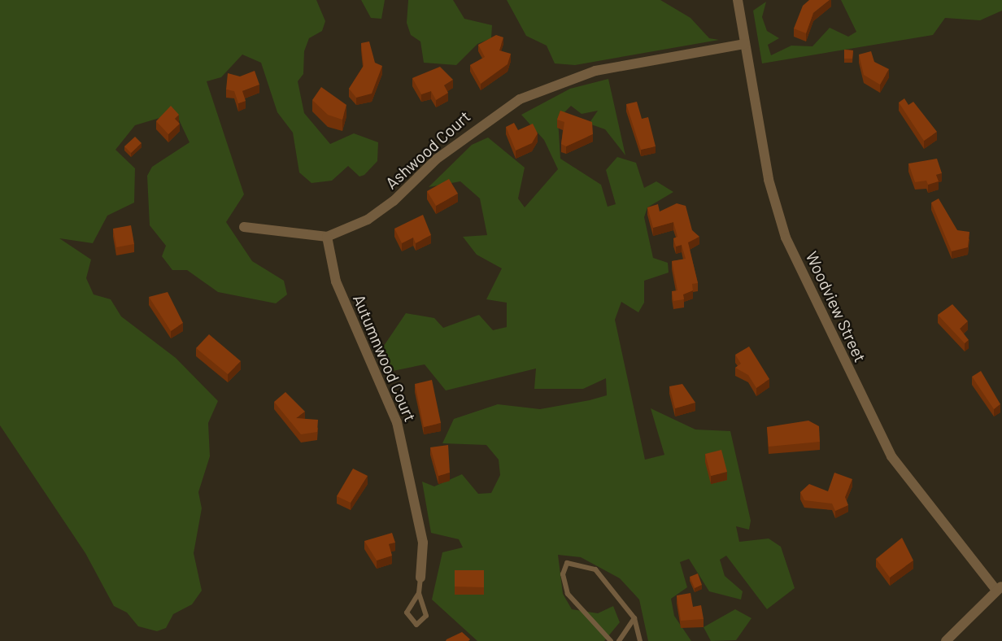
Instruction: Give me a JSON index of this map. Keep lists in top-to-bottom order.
{
  "streets": {
    "street": ["Ashwood Court", "Woodview Street", "Autumnwood Court"]
  },
  "crossings": [
    ["Ashwood Court", "Woodview Street"],
    ["Ashwood Court", "Autumnwood Court"]
  ]
}
